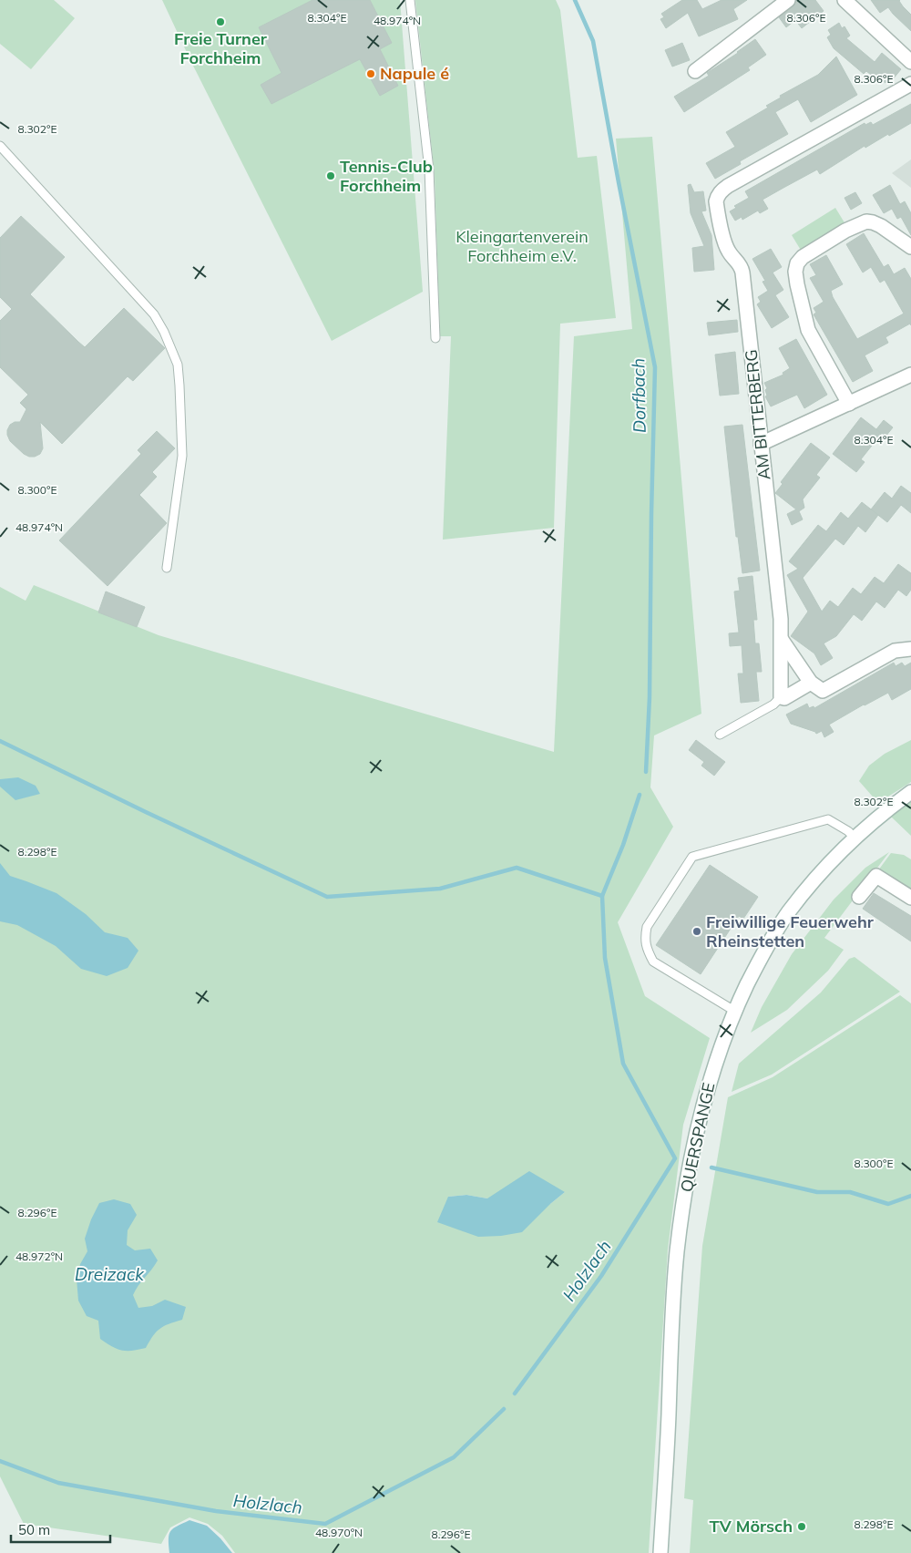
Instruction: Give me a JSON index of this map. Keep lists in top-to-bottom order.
{
  "streets": {
    "street": ["AM BITTERBERG", "QUERSPANGE"]
  },
  "water": ["Dorfbach", "Holzlach", "Dreizack"],
  "parks": ["Kleingartenverein Forchheim e.V."],
  "places": [
    "Freie Turner Forchheim",
    "Napule é",
    "Tennis-Club Forchheim",
    "Freiwillige Feuerwehr Rheinstetten",
    "TV Mörsch"
  ],
  "scale_bar": "50 m",
  "coordinates": [
    "8.304°E",
    "8.306°E",
    "48.974°N",
    "8.302°E",
    "8.300°E",
    "8.298°E",
    "8.296°E",
    "48.972°N",
    "48.970°N"
  ]
}
